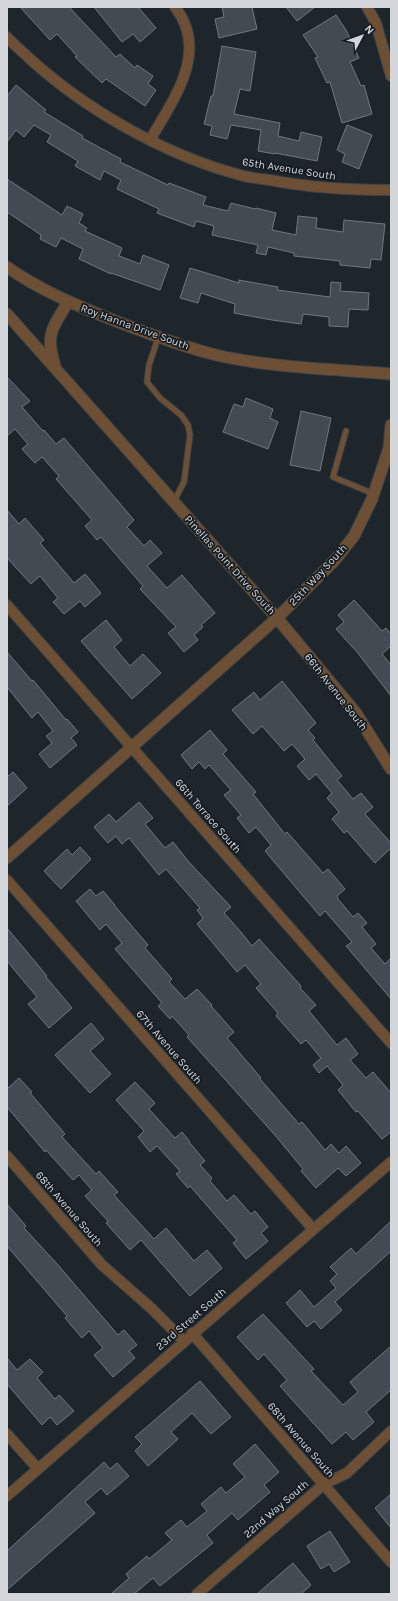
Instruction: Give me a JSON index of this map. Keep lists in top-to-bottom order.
{
  "streets": {
    "street": [
      "65th Avenue South",
      "Roy Hanna Drive South",
      "Pinellas Point Drive South",
      "25th Way South",
      "66th Avenue South",
      "66th Terrace South",
      "67th Avenue South",
      "68th Avenue South",
      "23rd Street South",
      "22nd Way South"
    ]
  },
  "crossings": [
    ["Roy Hanna Drive South", "Pinellas Point Drive South"],
    ["Pinellas Point Drive South", "25th Way South"],
    ["Pinellas Point Drive South", "66th Avenue South"],
    ["Pinellas Point Drive South", "66th Terrace South"],
    ["25th Way South", "66th Avenue South"],
    ["67th Avenue South", "23rd Street South"],
    ["68th Avenue South", "23rd Street South"],
    ["68th Avenue South", "22nd Way South"]
  ],
  "north": "top right"
}
